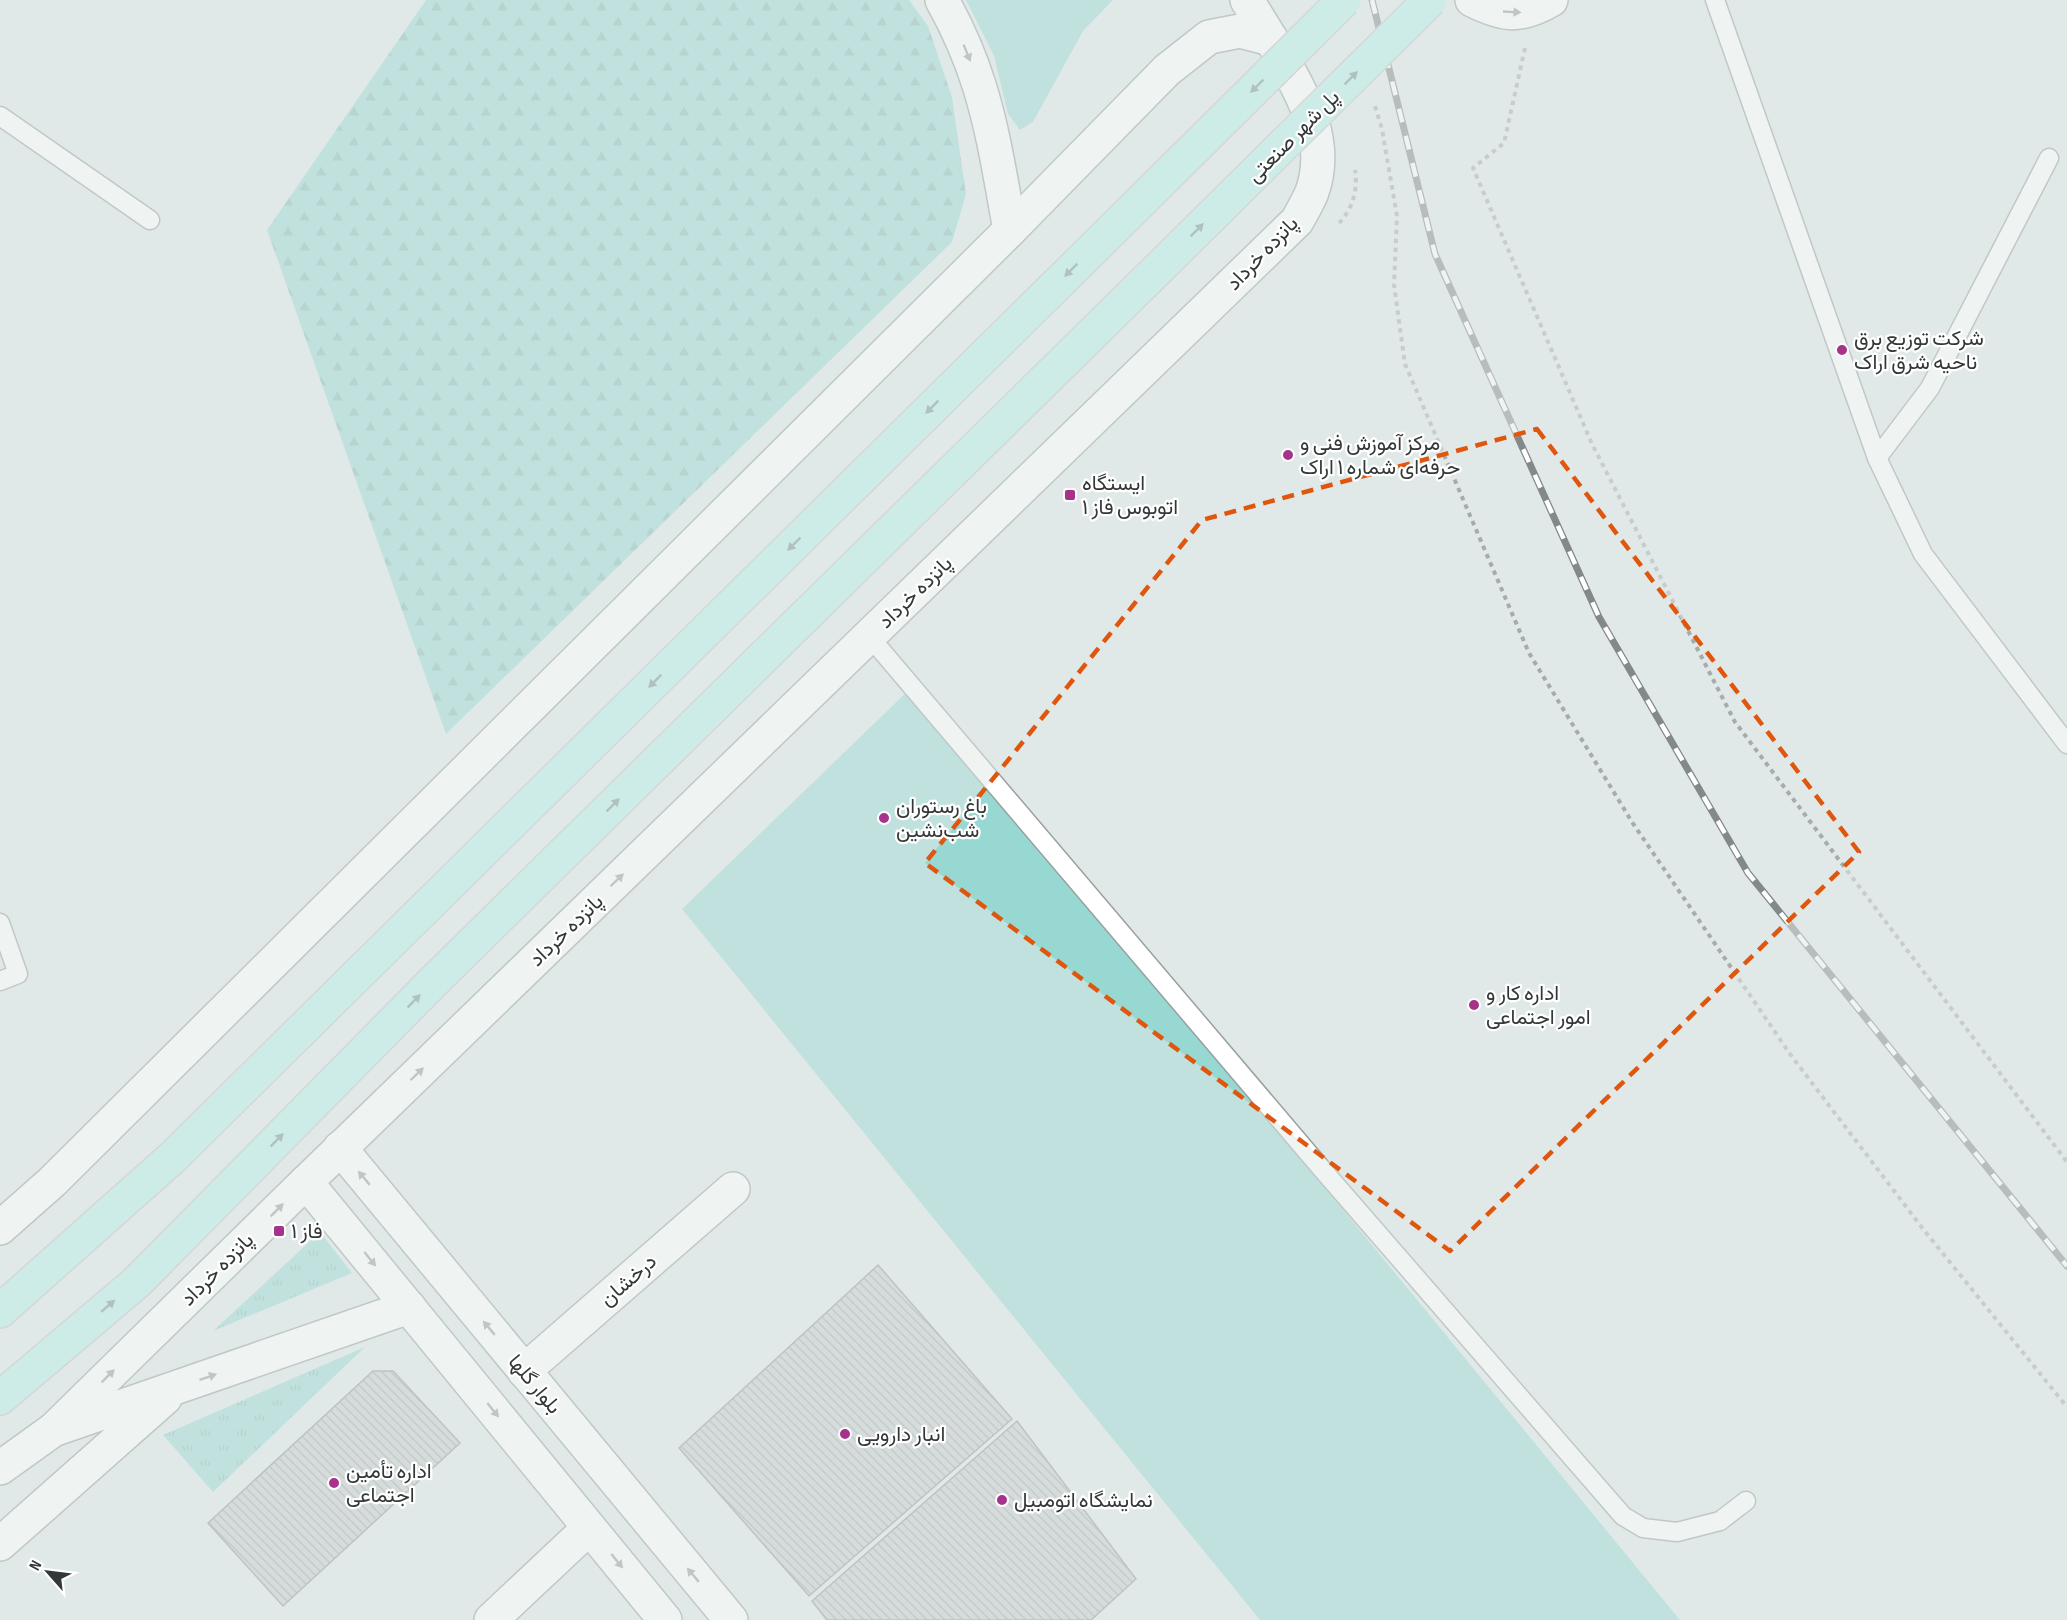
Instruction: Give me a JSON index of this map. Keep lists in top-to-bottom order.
{
  "streets": {
    "main road": [
      "پل شهر صنعتی",
      "پانزده خرداد",
      "درخشان",
      "بلوار گلها"
    ]
  },
  "crossings": [
    ["پانزده خرداد", "بلوار گلها"],
    ["درخشان", "بلوار گلها"]
  ],
  "places": {
    "other": [
      "شرکت توزیع برق ناحیه شرق اراک",
      "مرکز آموزش فنی و حرفه‌ای شماره ۱ اراک",
      "باغ رستوران شب‌نشین",
      "اداره کار و امور اجتماعی",
      "انبار دارویی",
      "اداره تأمین اجتماعی",
      "نمایشگاه اتومبیل"
    ],
    "transit": ["ایستگاه اتوبوس فاز ۱", "فاز ۱"]
  },
  "north": "top left"
}
